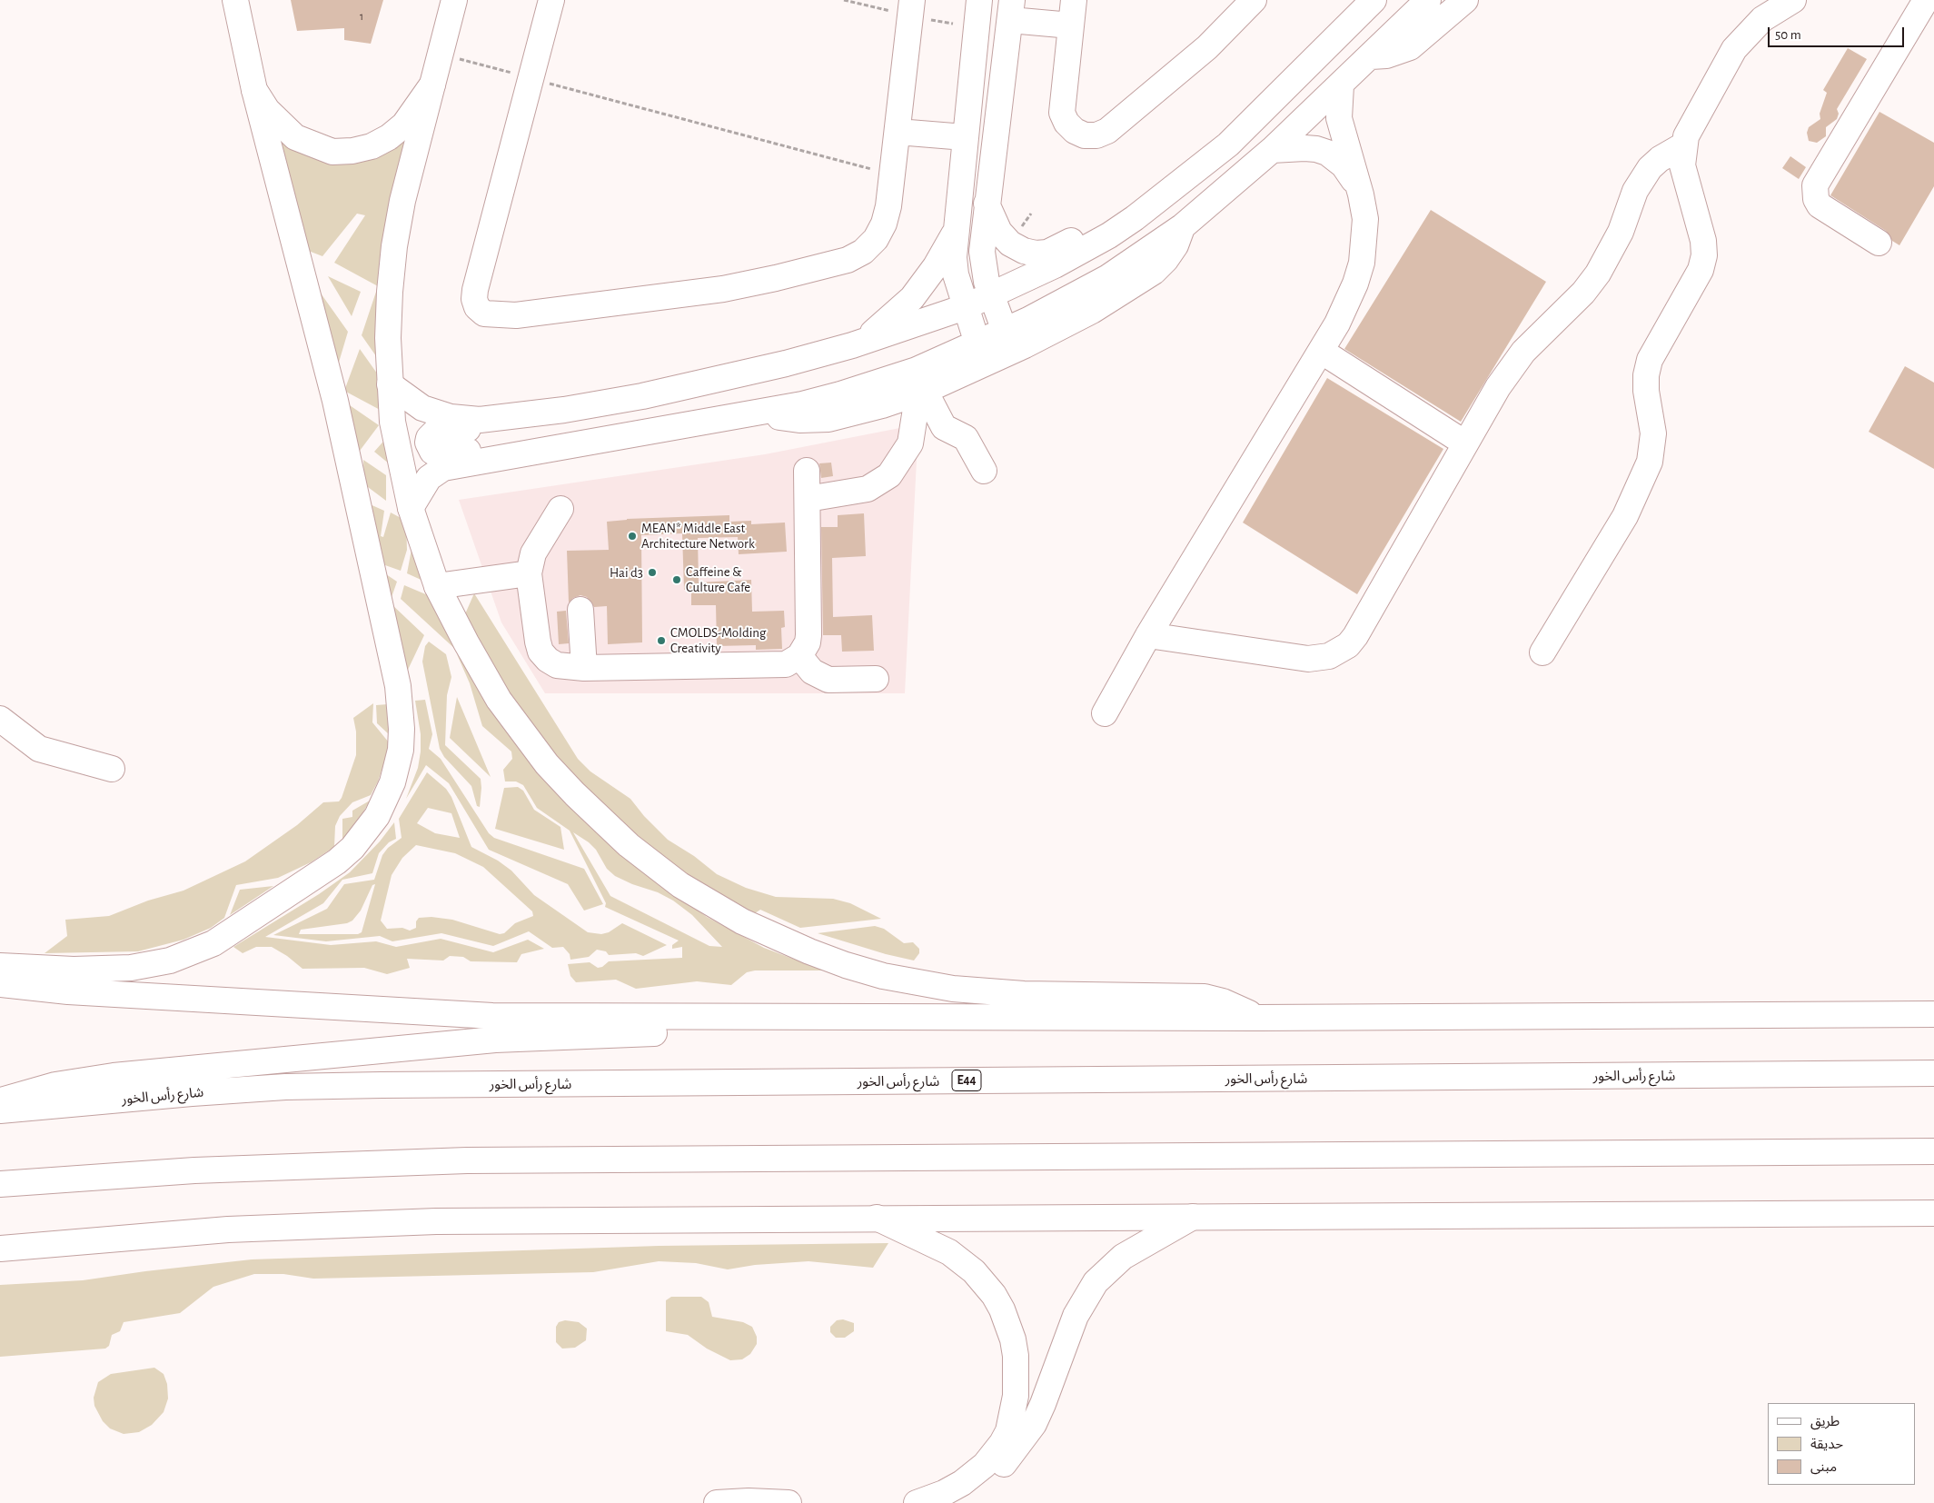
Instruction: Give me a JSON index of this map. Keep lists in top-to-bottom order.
{
  "streets": {
    "main road": ["شارع رأس الخور", "E44"]
  },
  "places": [
    "MEAN* Middle East Architecture Network",
    "Hai d3",
    "Caffeine & Culture Cafe",
    "CMOLDS-Molding Creativity"
  ],
  "house_numbers": ["1"],
  "legend": ["طريق", "حديقة", "مبنى"],
  "scale_bar": "50 m"
}
